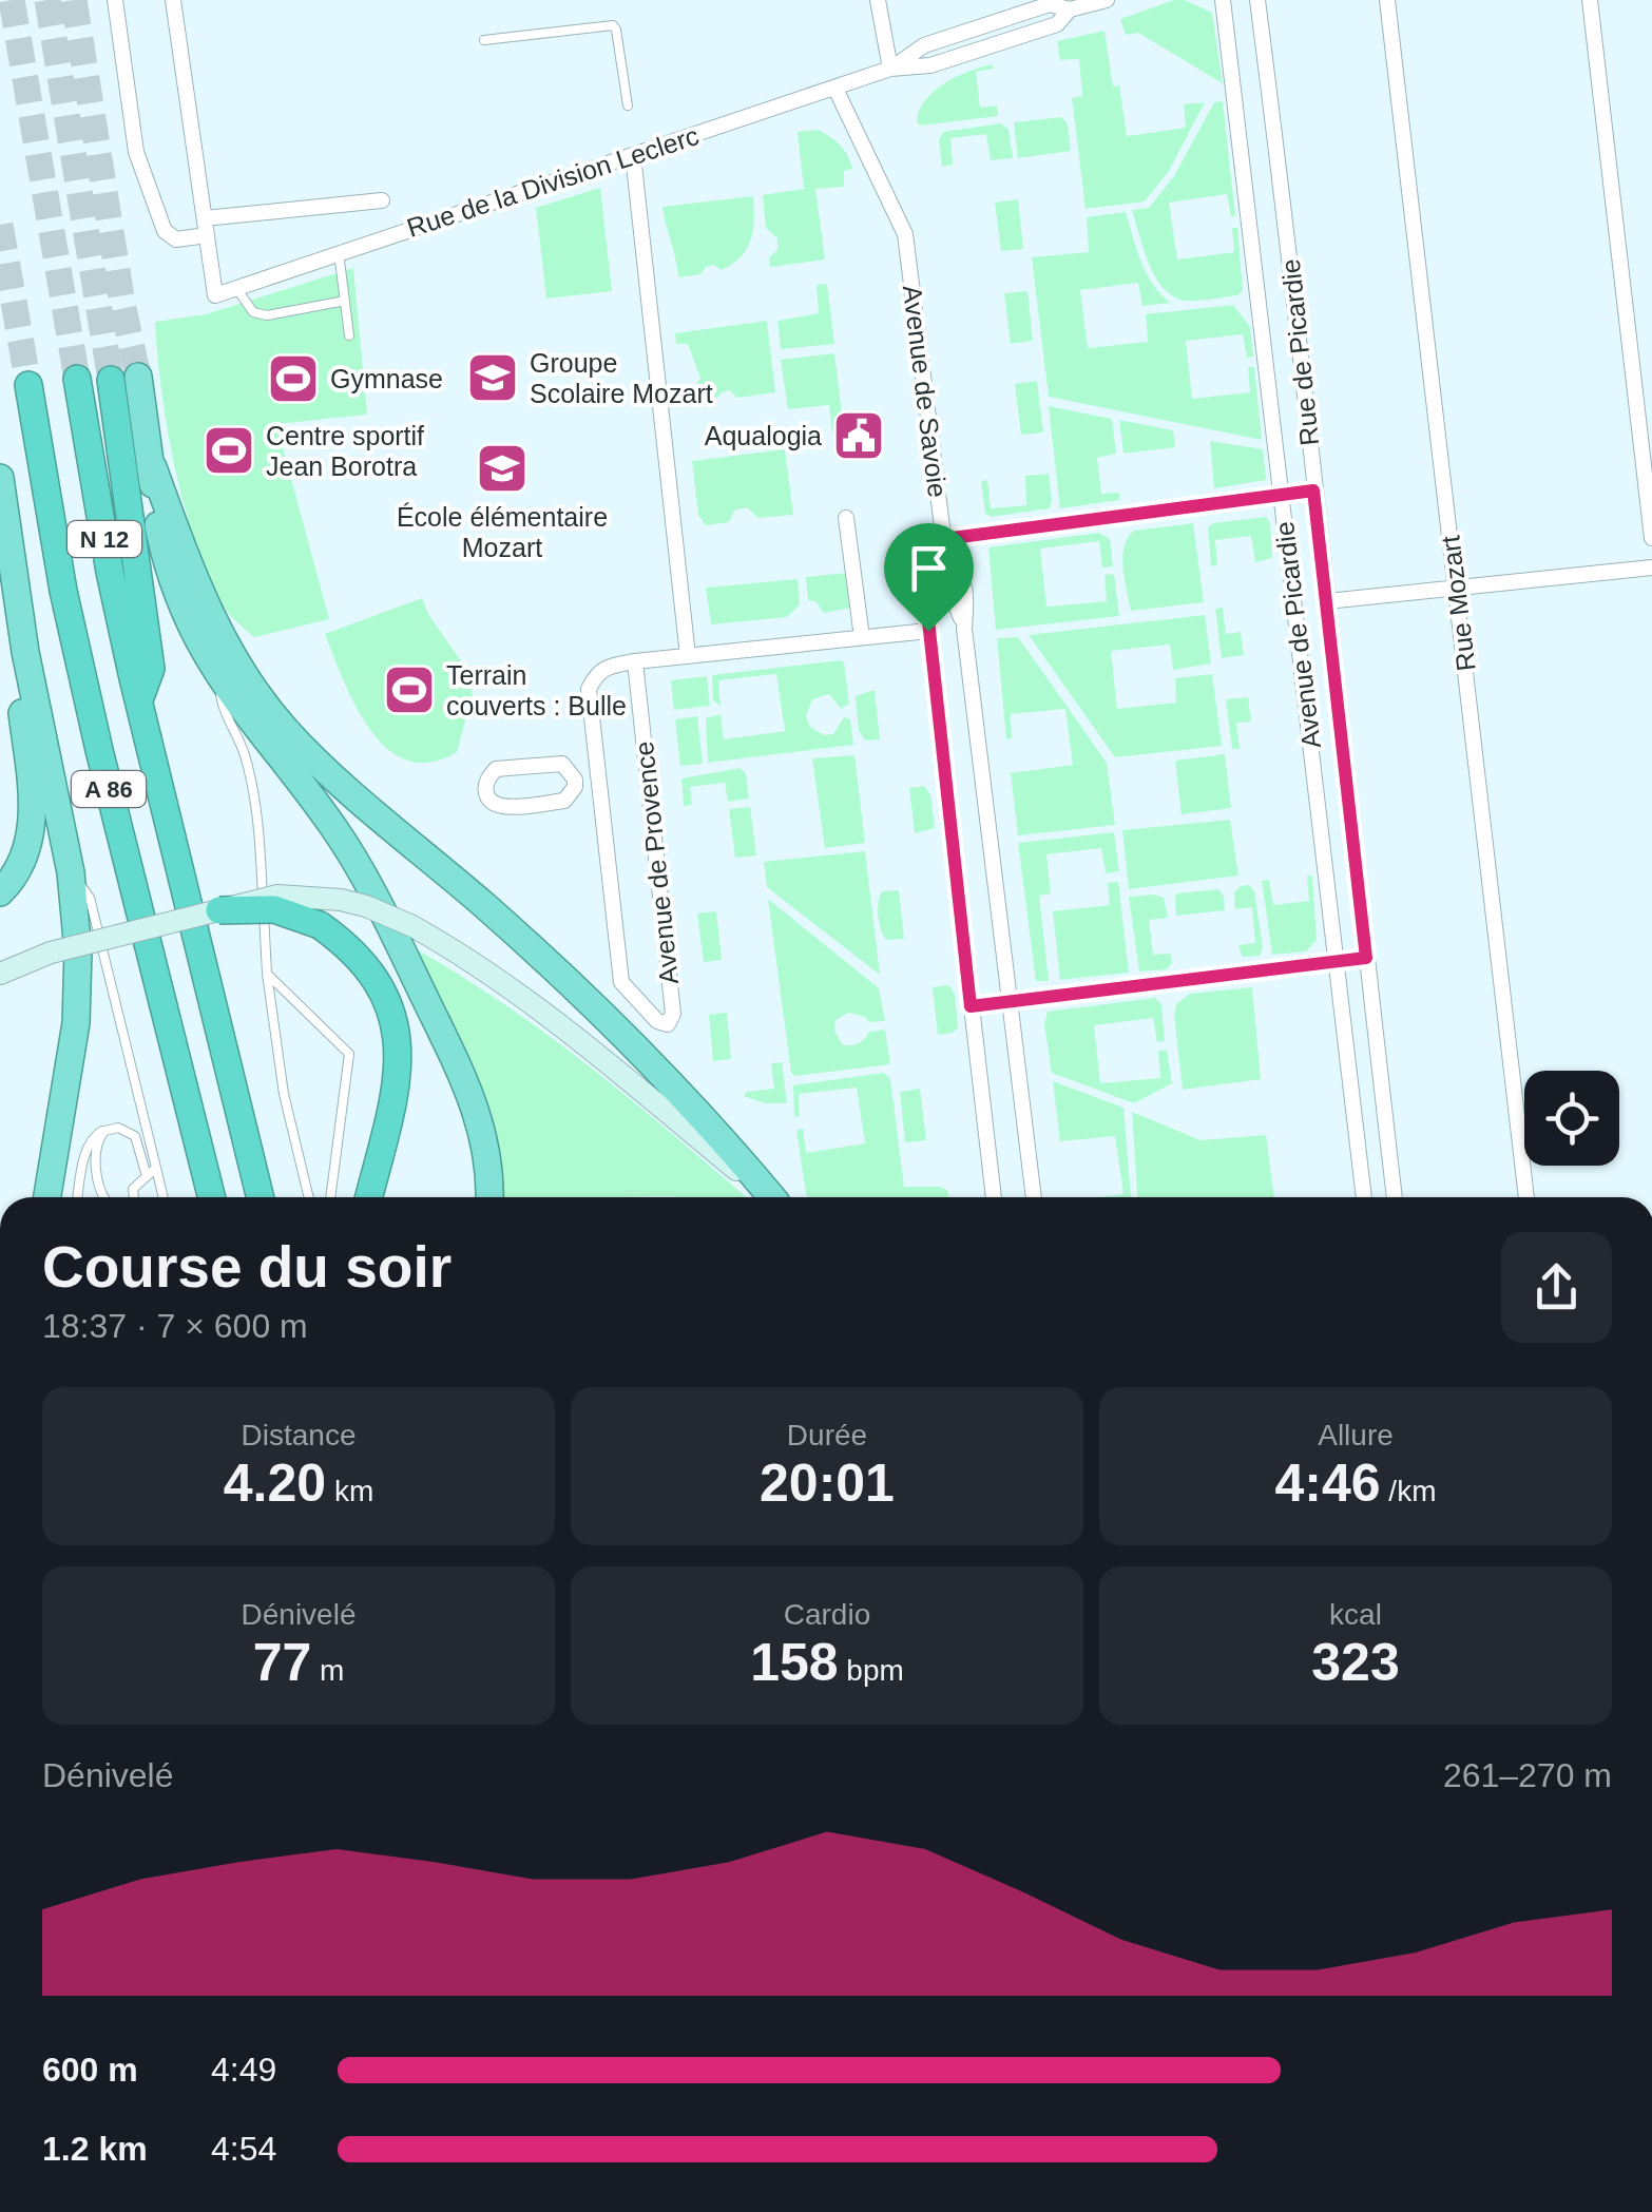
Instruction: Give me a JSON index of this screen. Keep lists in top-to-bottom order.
{
  "streets": {
    "highway": ["N 12", "A 86"],
    "street": [
      "Rue de la Division Leclerc",
      "Rue de Picardie",
      "Avenue de Savoie",
      "Rue Mozart",
      "Avenue de Picardie",
      "Avenue de Provence"
    ]
  },
  "crossings": [
    ["Rue de la Division Leclerc", "Avenue de Savoie"],
    ["N 12", "A 86"]
  ],
  "places": {
    "school or university": ["Groupe Scolaire Mozart", "École élémentaire Mozart"],
    "sports": ["Gymnase", "Centre sportif Jean Borotra", "Terrain couverts : Bulle"],
    "public building": ["Aqualogia"]
  },
  "page": {
    "heading": ["Course du soir", "18:37 · 7 × 600 m"],
    "stats": [
      ["Distance", "4.20 km"],
      ["Durée", "20:01"],
      ["Allure", "4:46 /km"],
      ["Dénivelé", "77 m"],
      ["Cardio", "158 bpm"],
      ["kcal", "323"]
    ],
    "chart": ["Dénivelé", "261–270 m"],
    "list": [
      {
        "name": "600 m",
        "note": "4:49"
      },
      {
        "name": "1.2 km",
        "note": "4:54"
      }
    ]
  }
}
